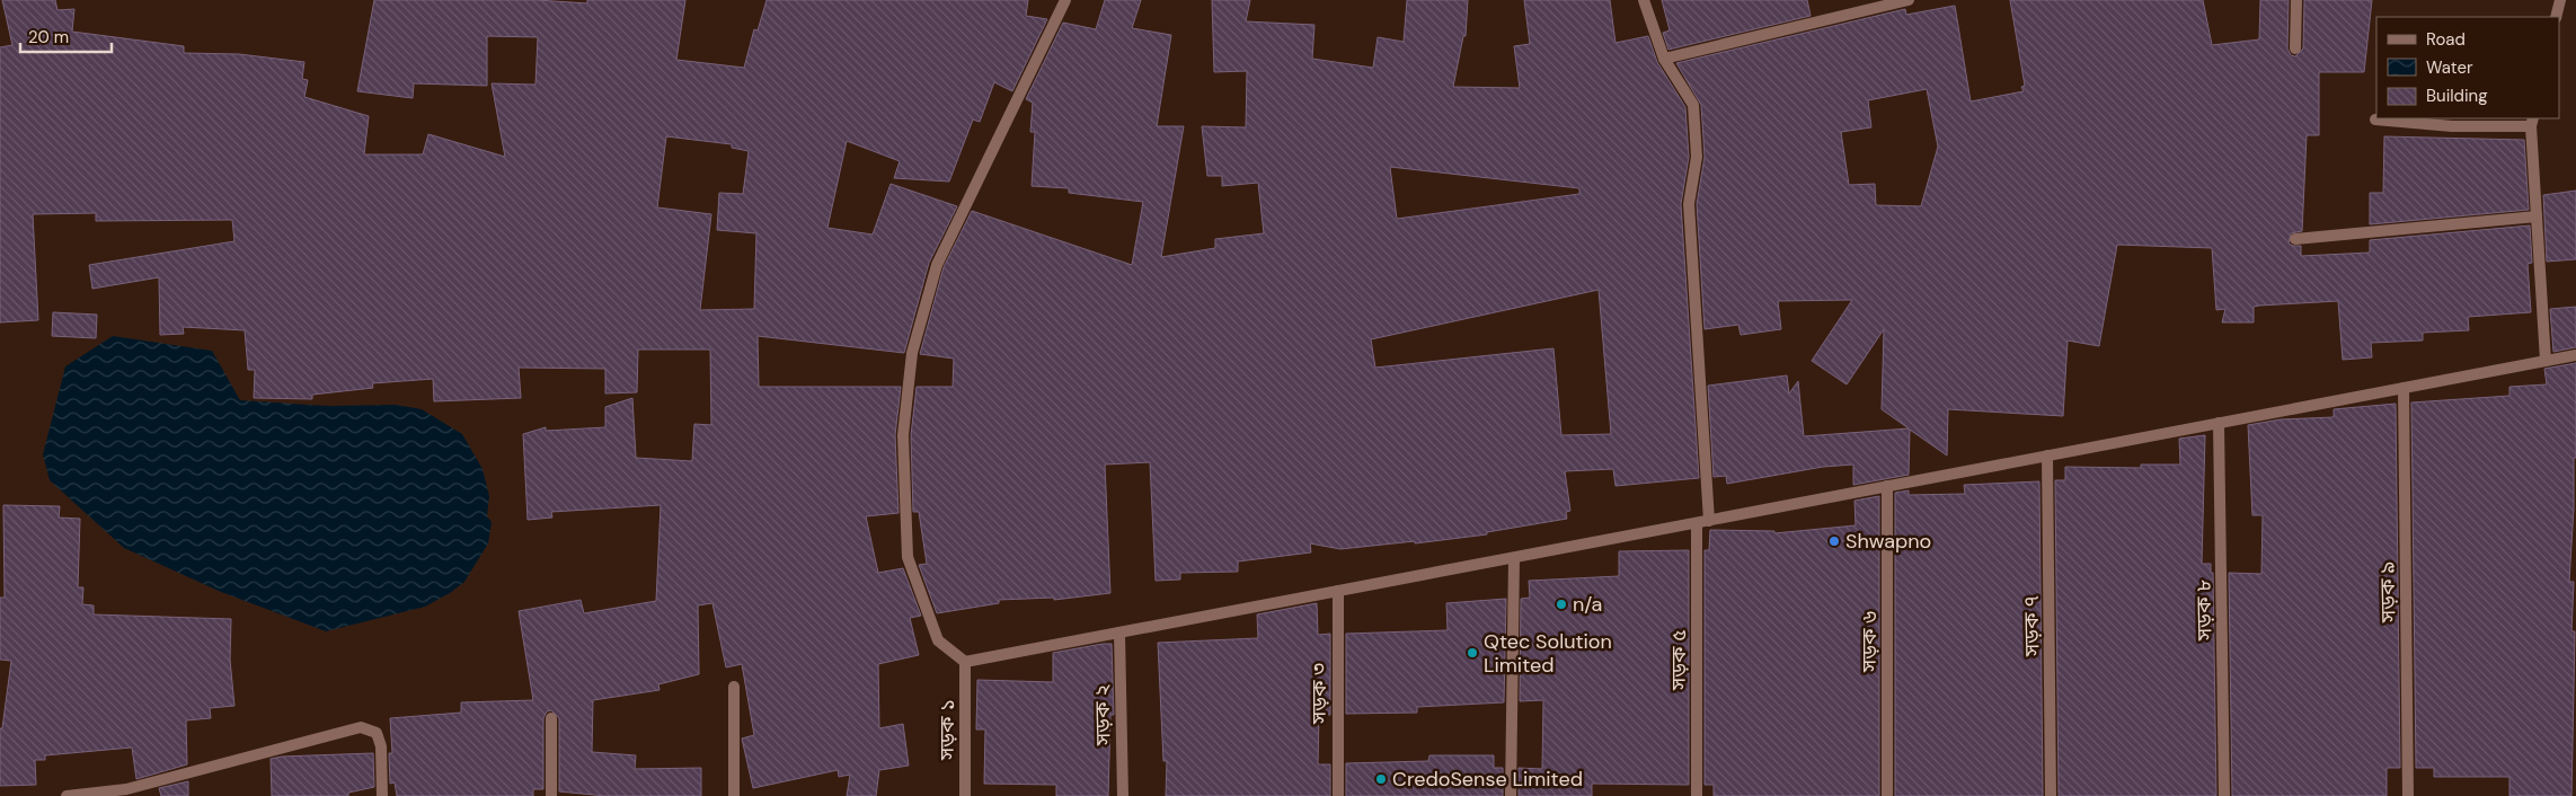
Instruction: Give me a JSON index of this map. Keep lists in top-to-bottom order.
{
  "streets": {
    "street": [
      "সড়ক ৯",
      "সড়ক ৮",
      "সড়ক ৭",
      "সড়ক ৬",
      "সড়ক ৫",
      "সড়ক ৩",
      "সড়ক ২",
      "সড়ক ১"
    ]
  },
  "places": [
    "Shwapno",
    "n/a",
    "Qtec Solution Limited",
    "CredoSense Limited"
  ],
  "legend": ["Road", "Water", "Building"],
  "scale_bar": "20 m"
}
